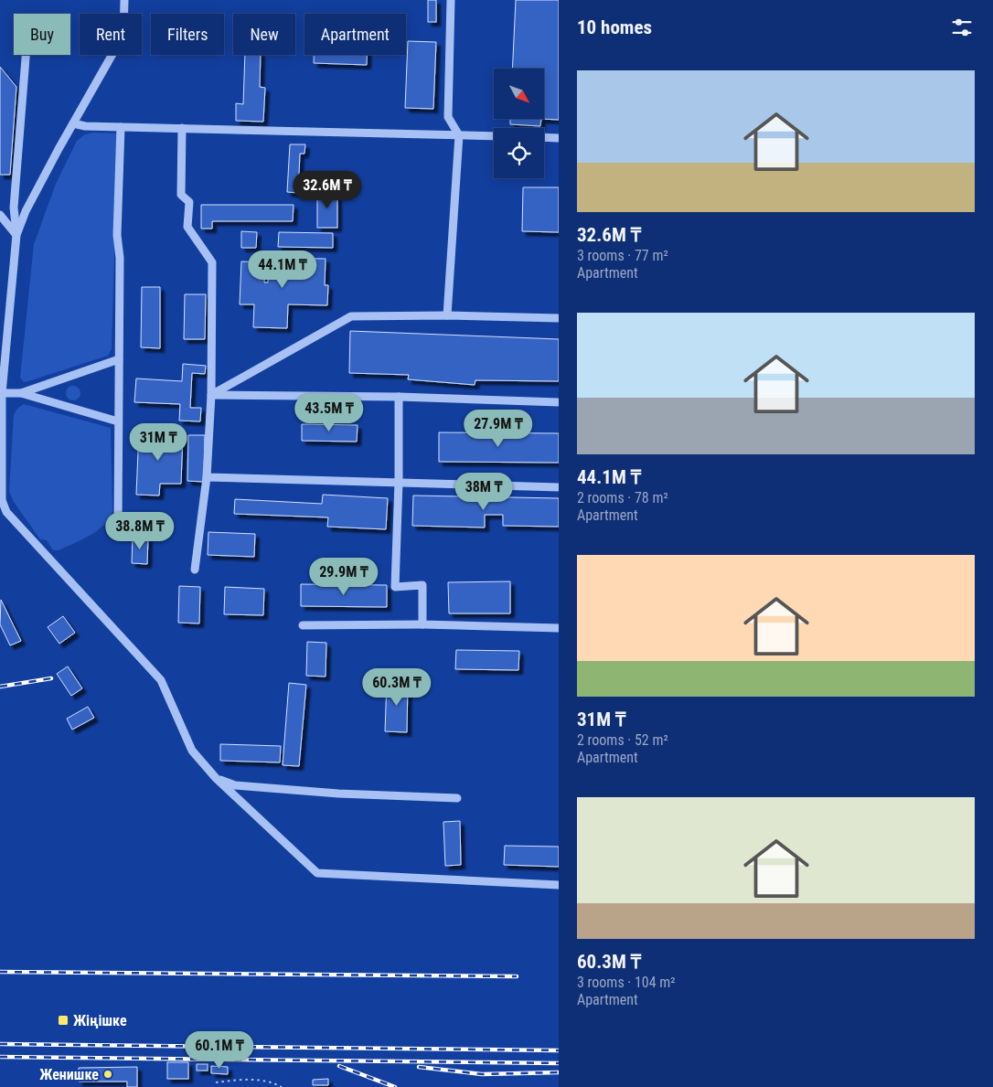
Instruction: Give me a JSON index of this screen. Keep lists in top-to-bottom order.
{
  "places": {
    "transit": ["Жіңішке"],
    "other": ["Женишке"]
  },
  "north": "bottom right",
  "page": {
    "heading": "10 homes",
    "chip": [
      "Buy",
      "Rent",
      "Filters",
      "New",
      "Apartment"
    ],
    "list": [
      {
        "name": "32.6M ₸",
        "note": "3 rooms · 77 m² · Apartment"
      },
      {
        "name": "44.1M ₸",
        "note": "2 rooms · 78 m² · Apartment"
      },
      {
        "name": "31M ₸",
        "note": "2 rooms · 52 m² · Apartment"
      },
      {
        "name": "60.3M ₸",
        "note": "3 rooms · 104 m² · Apartment"
      }
    ],
    "price": [
      "32.6M ₸",
      "44.1M ₸",
      "43.5M ₸",
      "27.9M ₸",
      "31M ₸",
      "38M ₸",
      "38.8M ₸",
      "29.9M ₸",
      "60.3M ₸",
      "60.1M ₸"
    ]
  }
}
